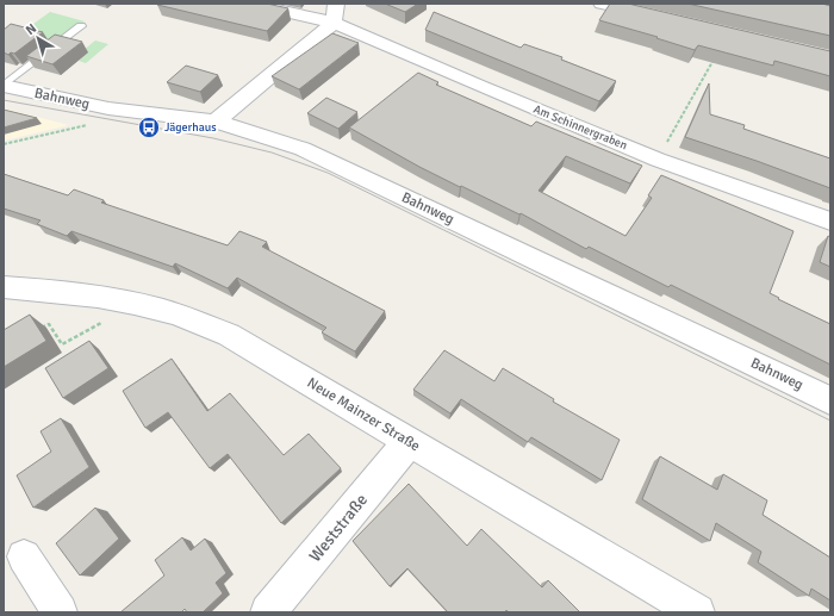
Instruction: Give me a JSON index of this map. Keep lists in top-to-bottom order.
{
  "streets": {
    "street": [
      "Bahnweg",
      "Am Schinnergraben",
      "Neue Mainzer Straße",
      "Weststraße"
    ]
  },
  "crossings": [
    ["Neue Mainzer Straße", "Weststraße"]
  ],
  "places": {
    "bus stop": ["Jägerhaus"]
  },
  "north": "top left"
}
